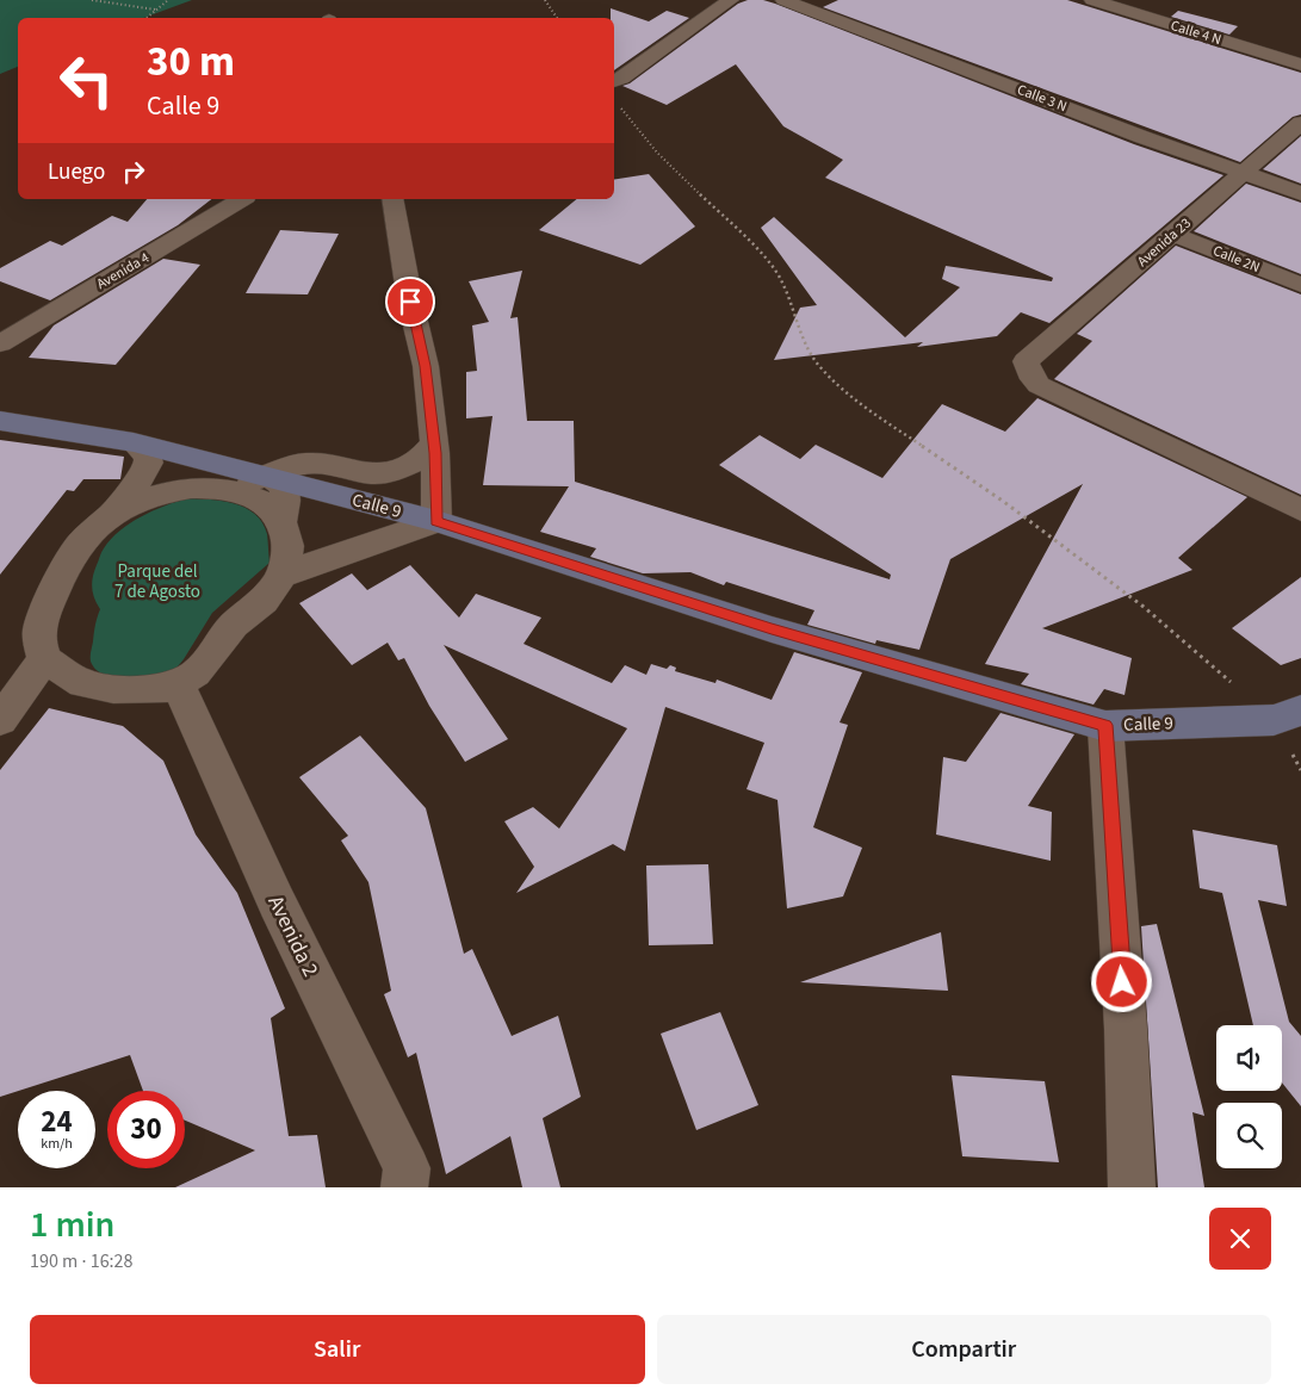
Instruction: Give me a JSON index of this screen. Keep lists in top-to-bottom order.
{
  "streets": {
    "street": [
      "Calle 4 N",
      "Calle 3 N",
      "Avenida 23",
      "Calle 2N",
      "Avenida 4",
      "Calle 9",
      "Avenida 2"
    ]
  },
  "crossings": [
    ["Calle 3 N", "Avenida 23"],
    ["Avenida 23", "Calle 2N"]
  ],
  "parks": ["Parque del 7 de Agosto"],
  "page": {
    "turn": ["30 m", "Calle 9"],
    "then": "Luego",
    "speed": "24 km/h",
    "limit": "30",
    "heading": ["1 min", "190 m · 16:28"],
    "buttons": ["Salir", "Compartir"]
  }
}
